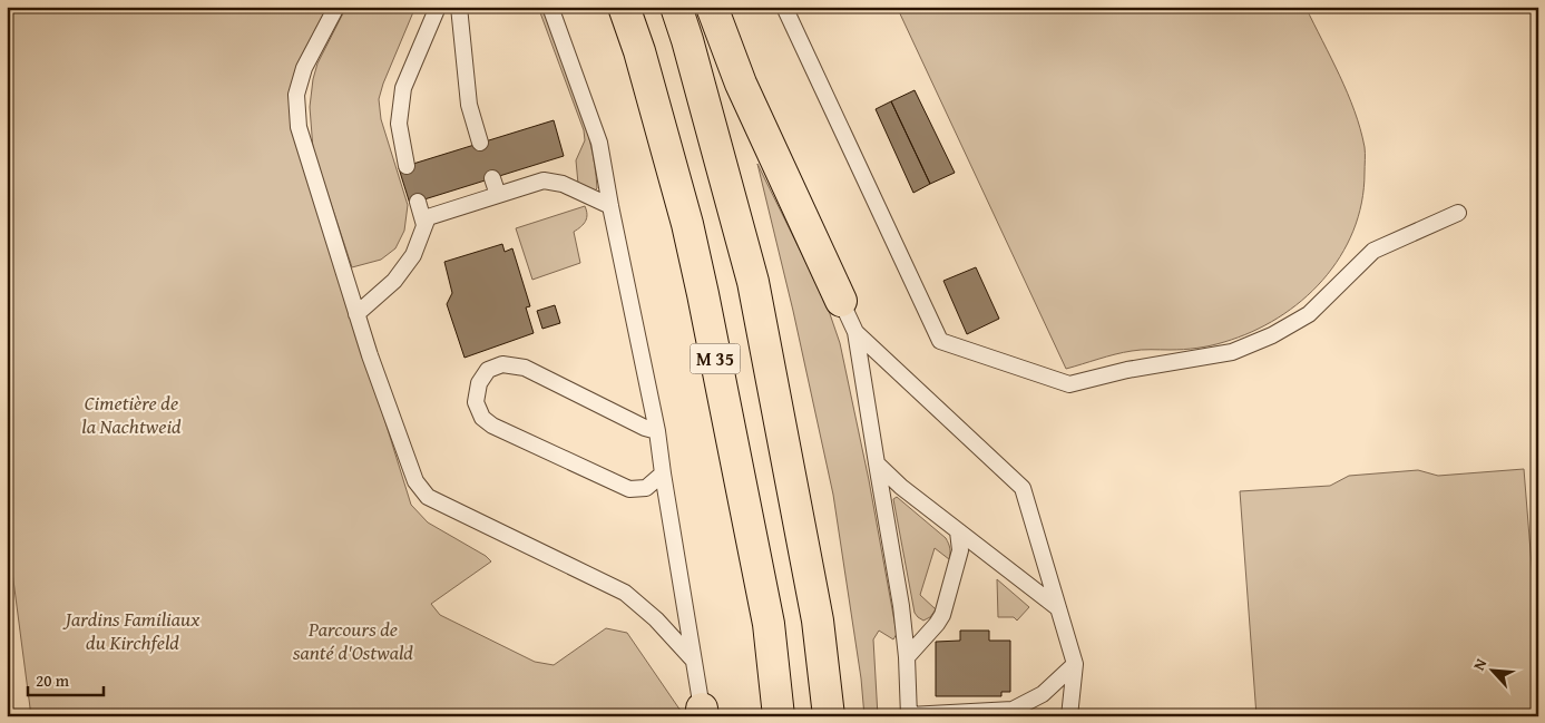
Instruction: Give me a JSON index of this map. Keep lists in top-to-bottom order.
{
  "streets": {
    "highway": ["M 35"]
  },
  "parks": ["Cimetière de la Nachtweid", "Jardins Familiaux du Kirchfeld", "Parcours de santé d'Ostwald"],
  "scale_bar": "20 m",
  "north": "top left"
}
